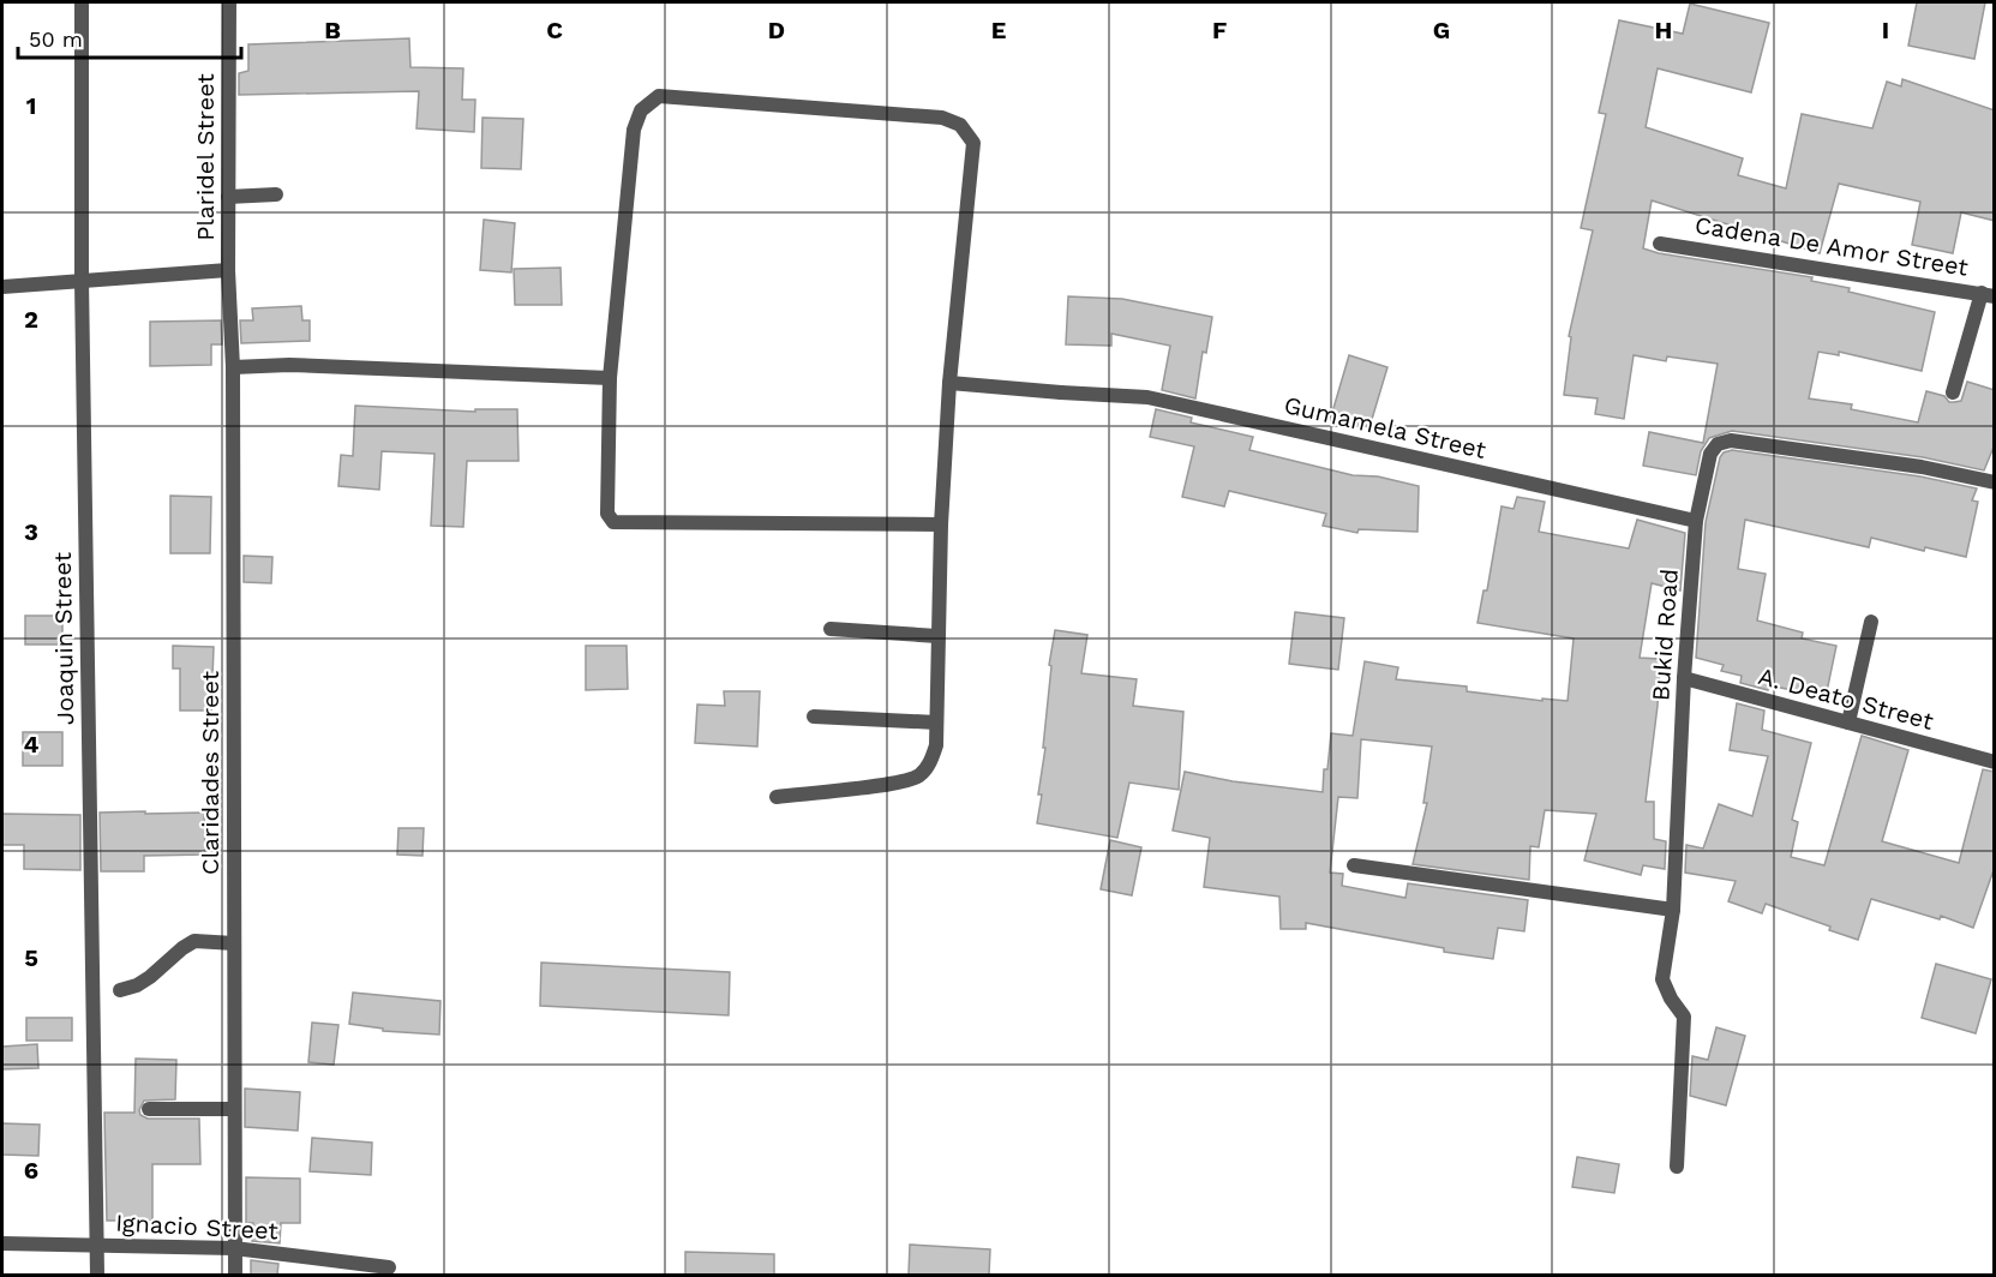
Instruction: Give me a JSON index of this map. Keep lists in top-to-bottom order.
{
  "streets": {
    "street": [
      "Plaridel Street",
      "Cadena De Amor Street",
      "Gumamela Street",
      "Bukid Road",
      "Joaquin Street",
      "A. Deato Street",
      "Claridades Street",
      "Ignacio Street"
    ]
  },
  "crossings": [
    ["Plaridel Street", "Claridades Street"],
    ["Gumamela Street", "Bukid Road"],
    ["Bukid Road", "A. Deato Street"],
    ["Joaquin Street", "Ignacio Street"],
    ["Claridades Street", "Ignacio Street"]
  ],
  "scale_bar": "50 m",
  "grid": {
    "columns": [
      "B",
      "C",
      "D",
      "E",
      "F",
      "G",
      "H",
      "I"
    ],
    "rows": [
      "1",
      "2",
      "3",
      "4",
      "5",
      "6"
    ]
  }
}
